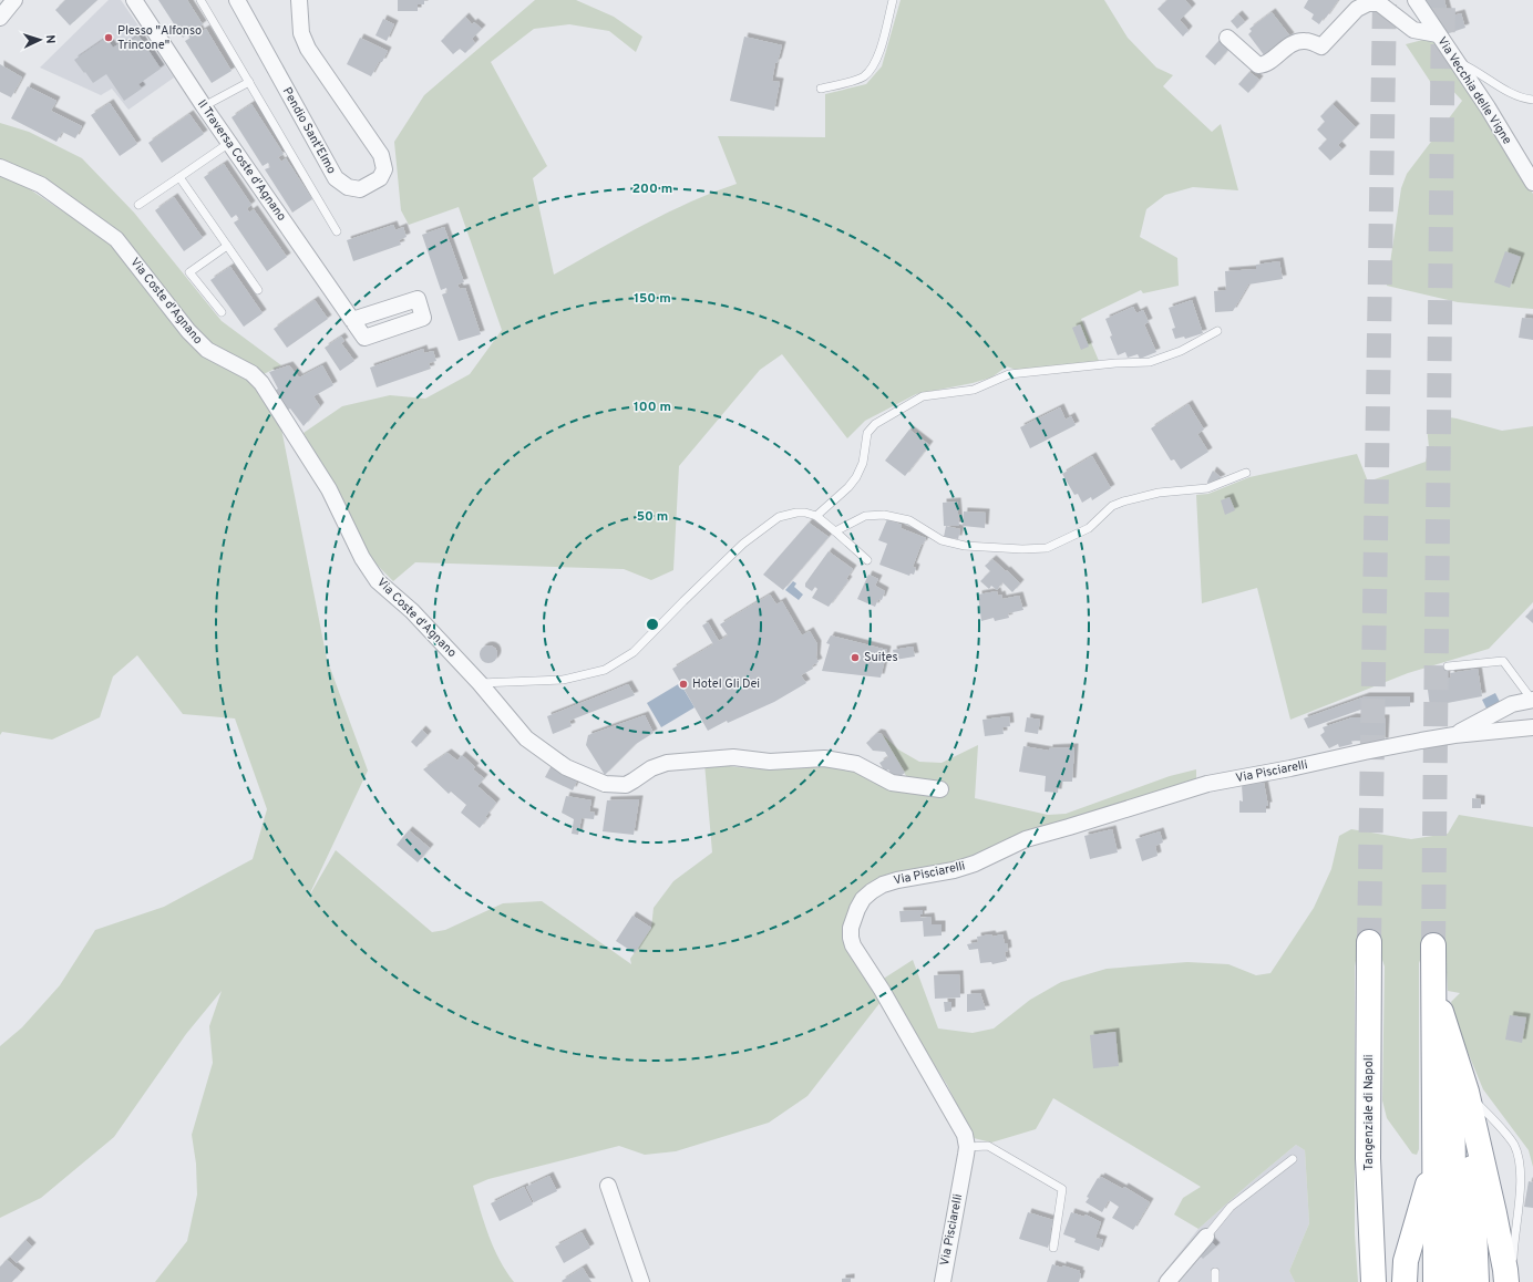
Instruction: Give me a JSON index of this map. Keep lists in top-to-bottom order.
{
  "streets": {
    "highway": ["Tangenziale di Napoli"],
    "street": [
      "Via Vecchia delle Vigne",
      "Pendio Sant'Elmo",
      "II Traversa Coste d'Agnano",
      "Via Coste d'Agnano",
      "Via Pisciarelli"
    ]
  },
  "places": ["Plesso \"Alfonso Trincone\"", "Suites", "Hotel Gli Dei"],
  "north": "right",
  "rings": [
    "200 m",
    "150 m",
    "100 m",
    "50 m"
  ]
}
